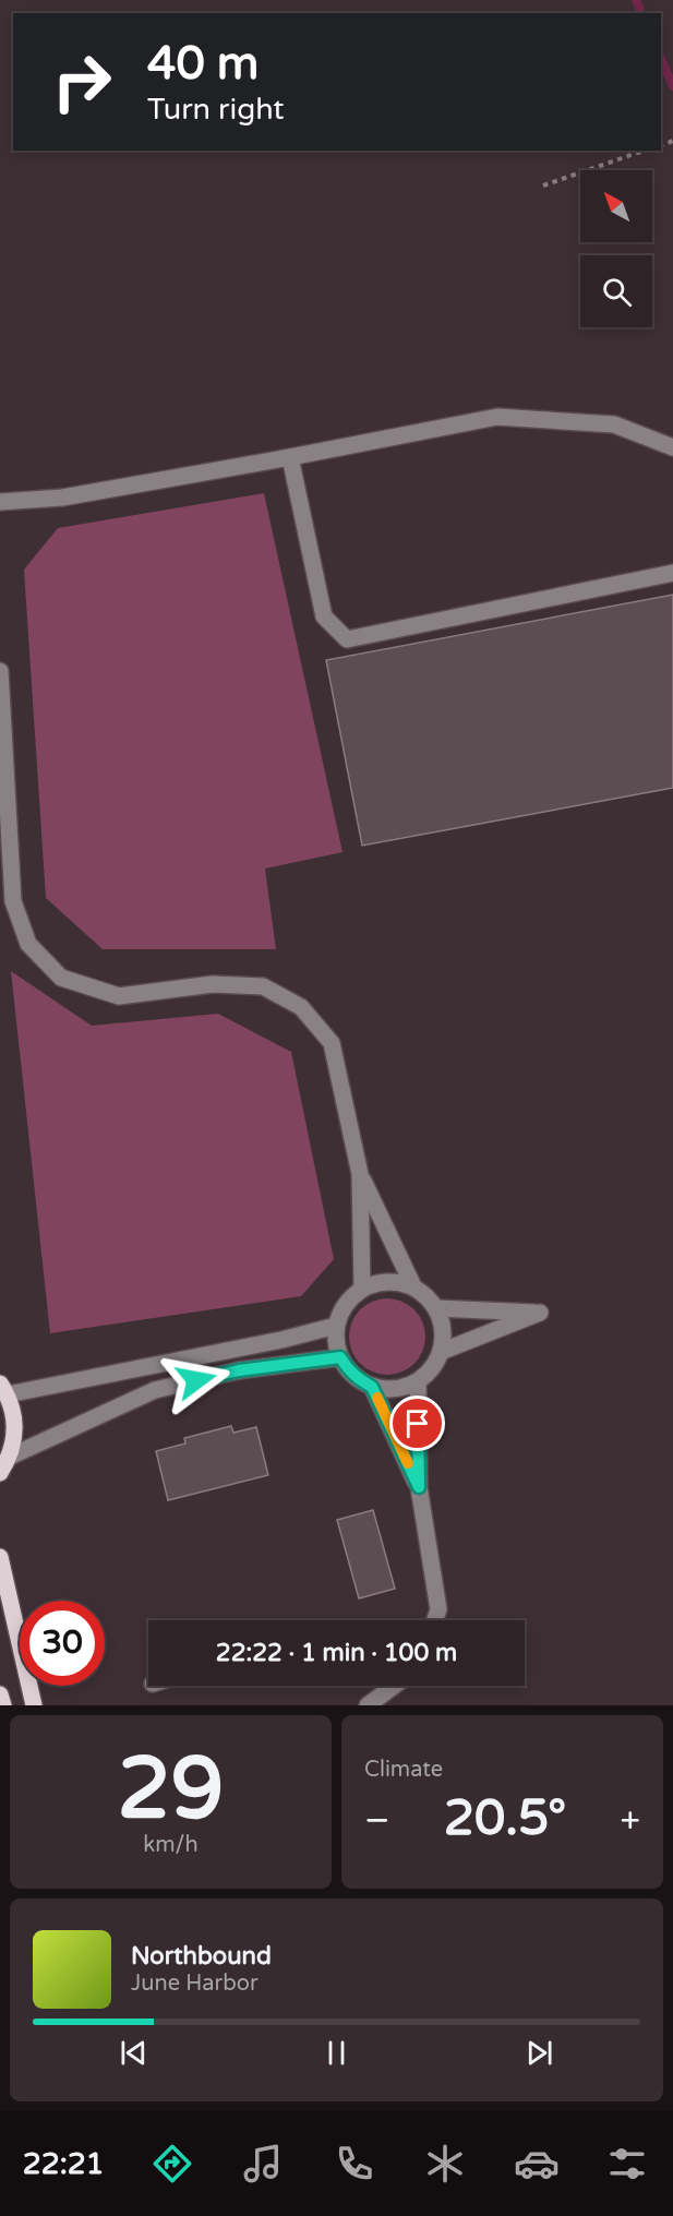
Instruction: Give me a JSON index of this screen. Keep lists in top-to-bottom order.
{
  "north": "top left",
  "page": {
    "turn": ["40 m", "Turn right"],
    "limit": "30",
    "trip": "22:22 · 1 min · 100 m",
    "tile": [
      ["29", "km/h"],
      "Climate"
    ],
    "heat": ["−", "20.5°", "+"],
    "song": ["Northbound", "June Harbor"],
    "tabs": "22:21"
  }
}
